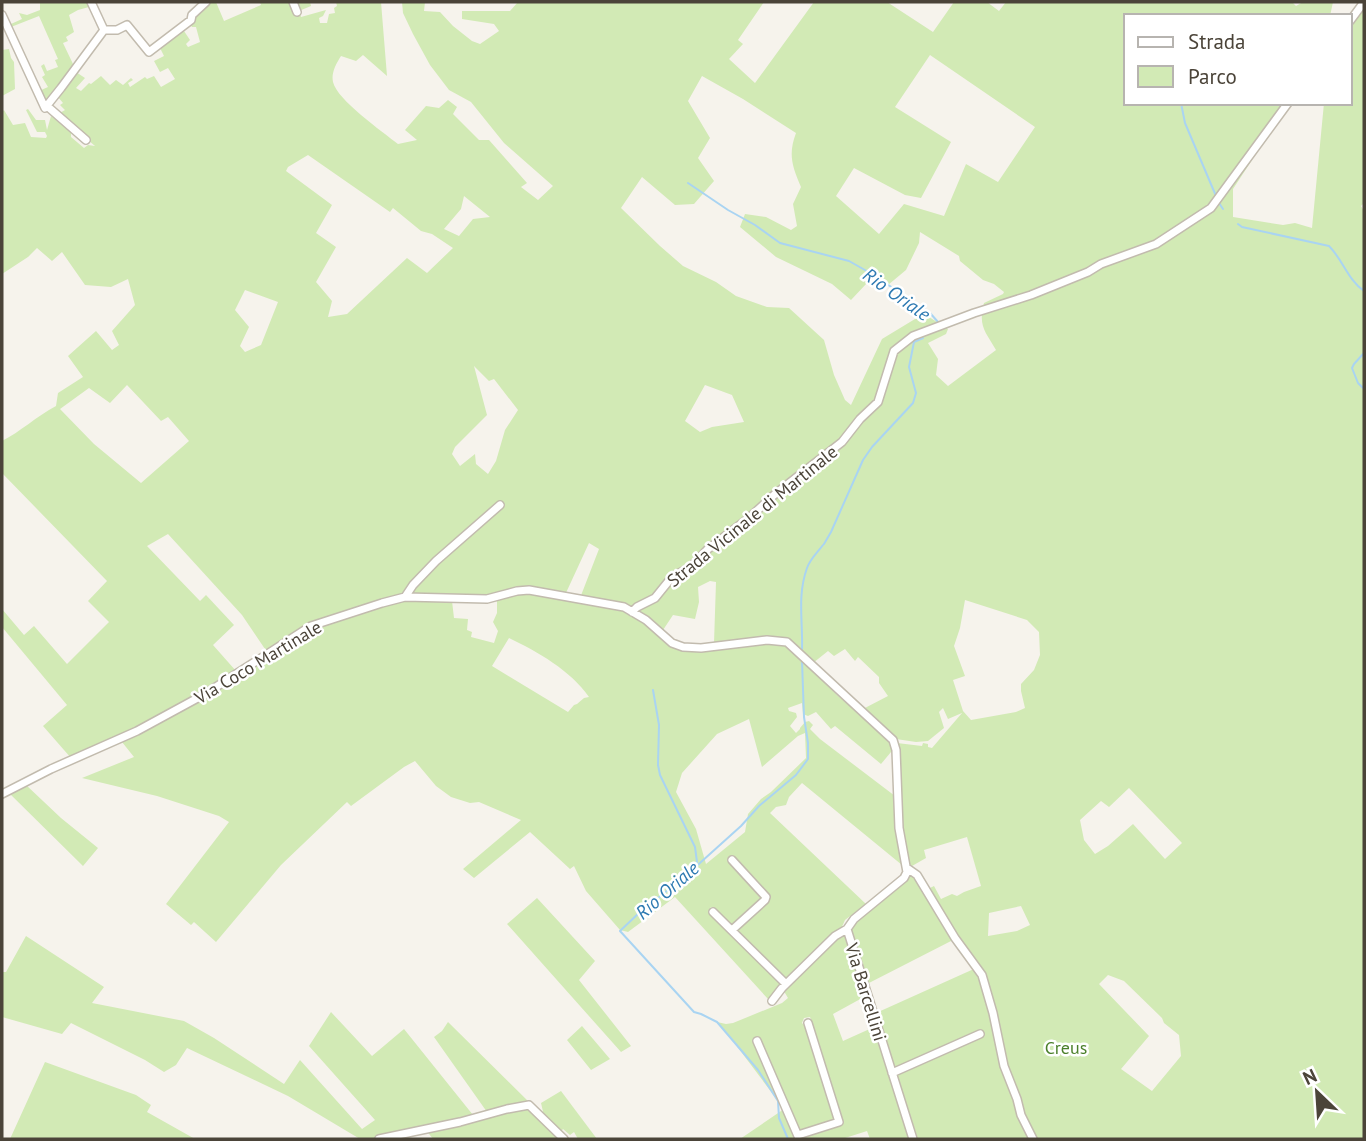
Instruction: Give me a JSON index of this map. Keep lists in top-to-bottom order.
{
  "streets": {
    "street": ["Strada Vicinale di Martinale", "Via Coco Martinale", "Via Barcellini"]
  },
  "crossings": [
    ["Strada Vicinale di Martinale", "Via Coco Martinale"],
    ["Via Coco Martinale", "Via Barcellini"]
  ],
  "water": ["Rio Oriale"],
  "parks": ["Creus"],
  "legend": ["Strada", "Parco"],
  "north": "top left"
}
